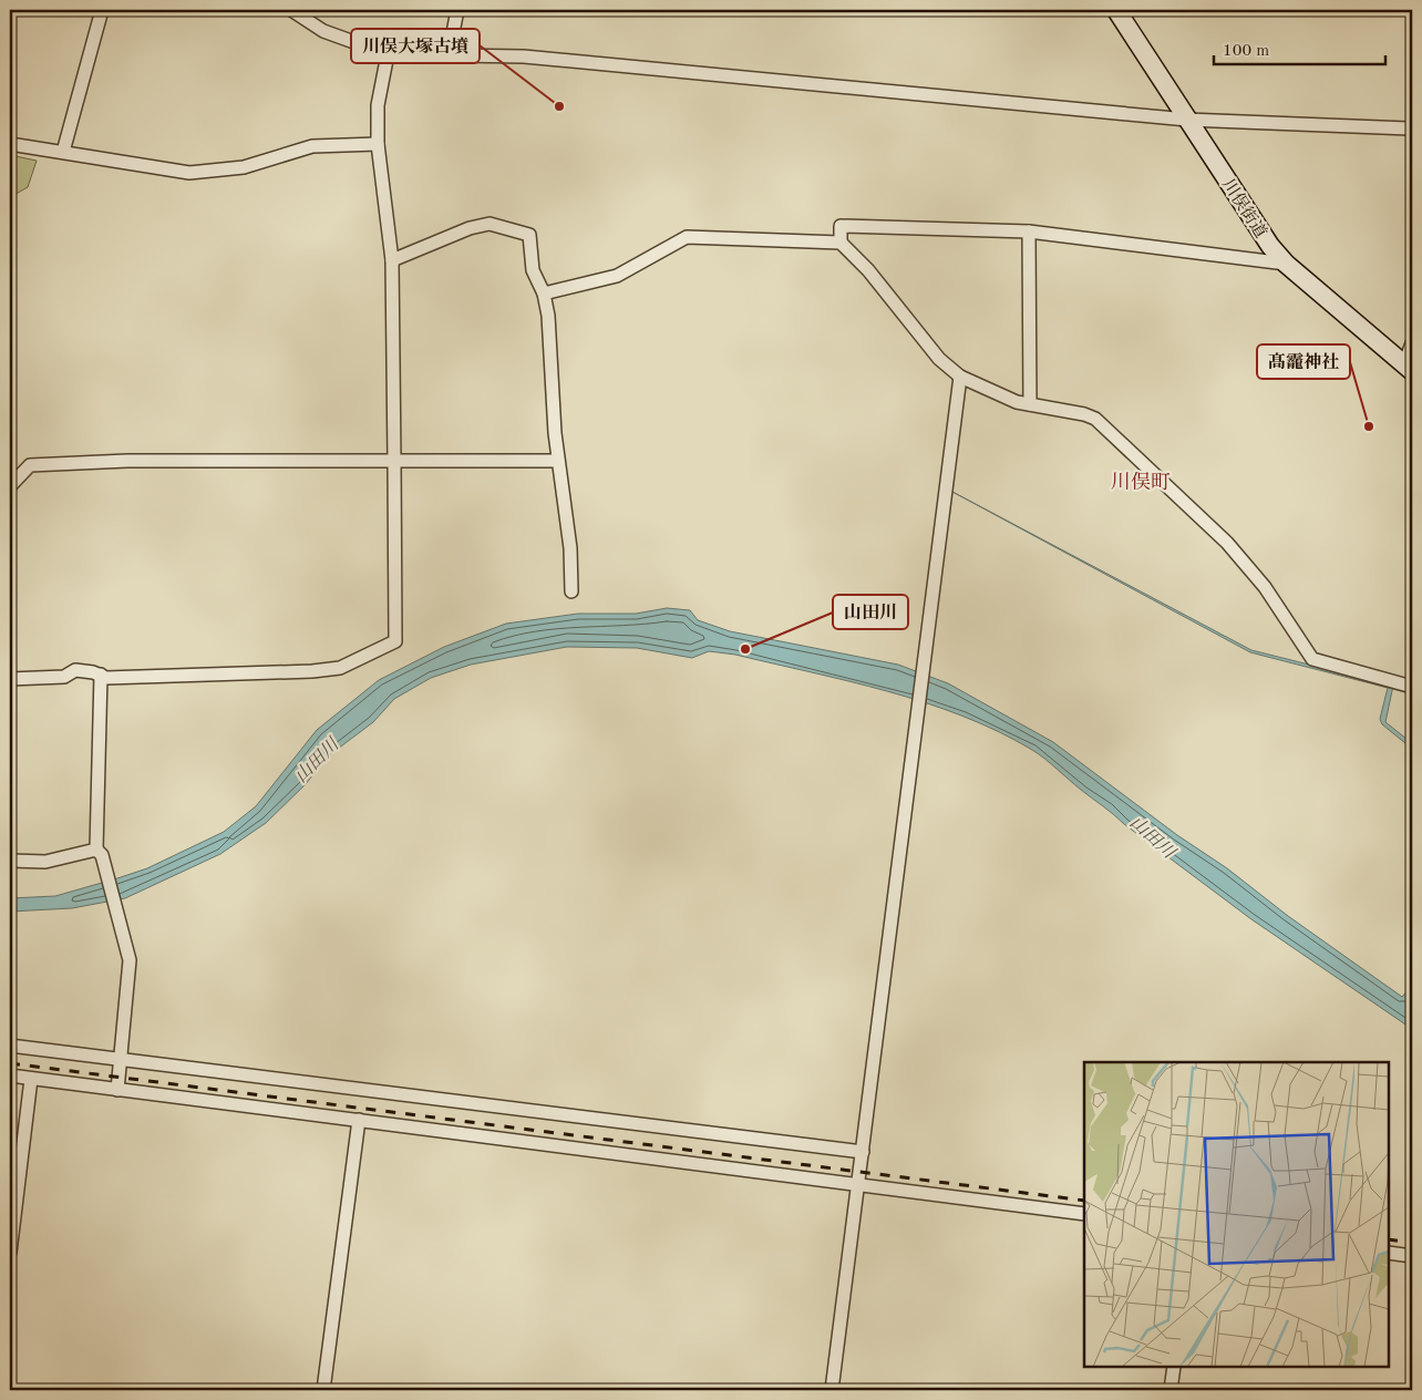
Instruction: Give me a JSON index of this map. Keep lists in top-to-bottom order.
{
  "streets": {
    "main road": ["川俣街道"]
  },
  "districts": ["川俣町"],
  "water": ["山田川"],
  "places": ["川俣大塚古墳", "髙靇神社", "山田川"],
  "scale_bar": "100 m"
}
